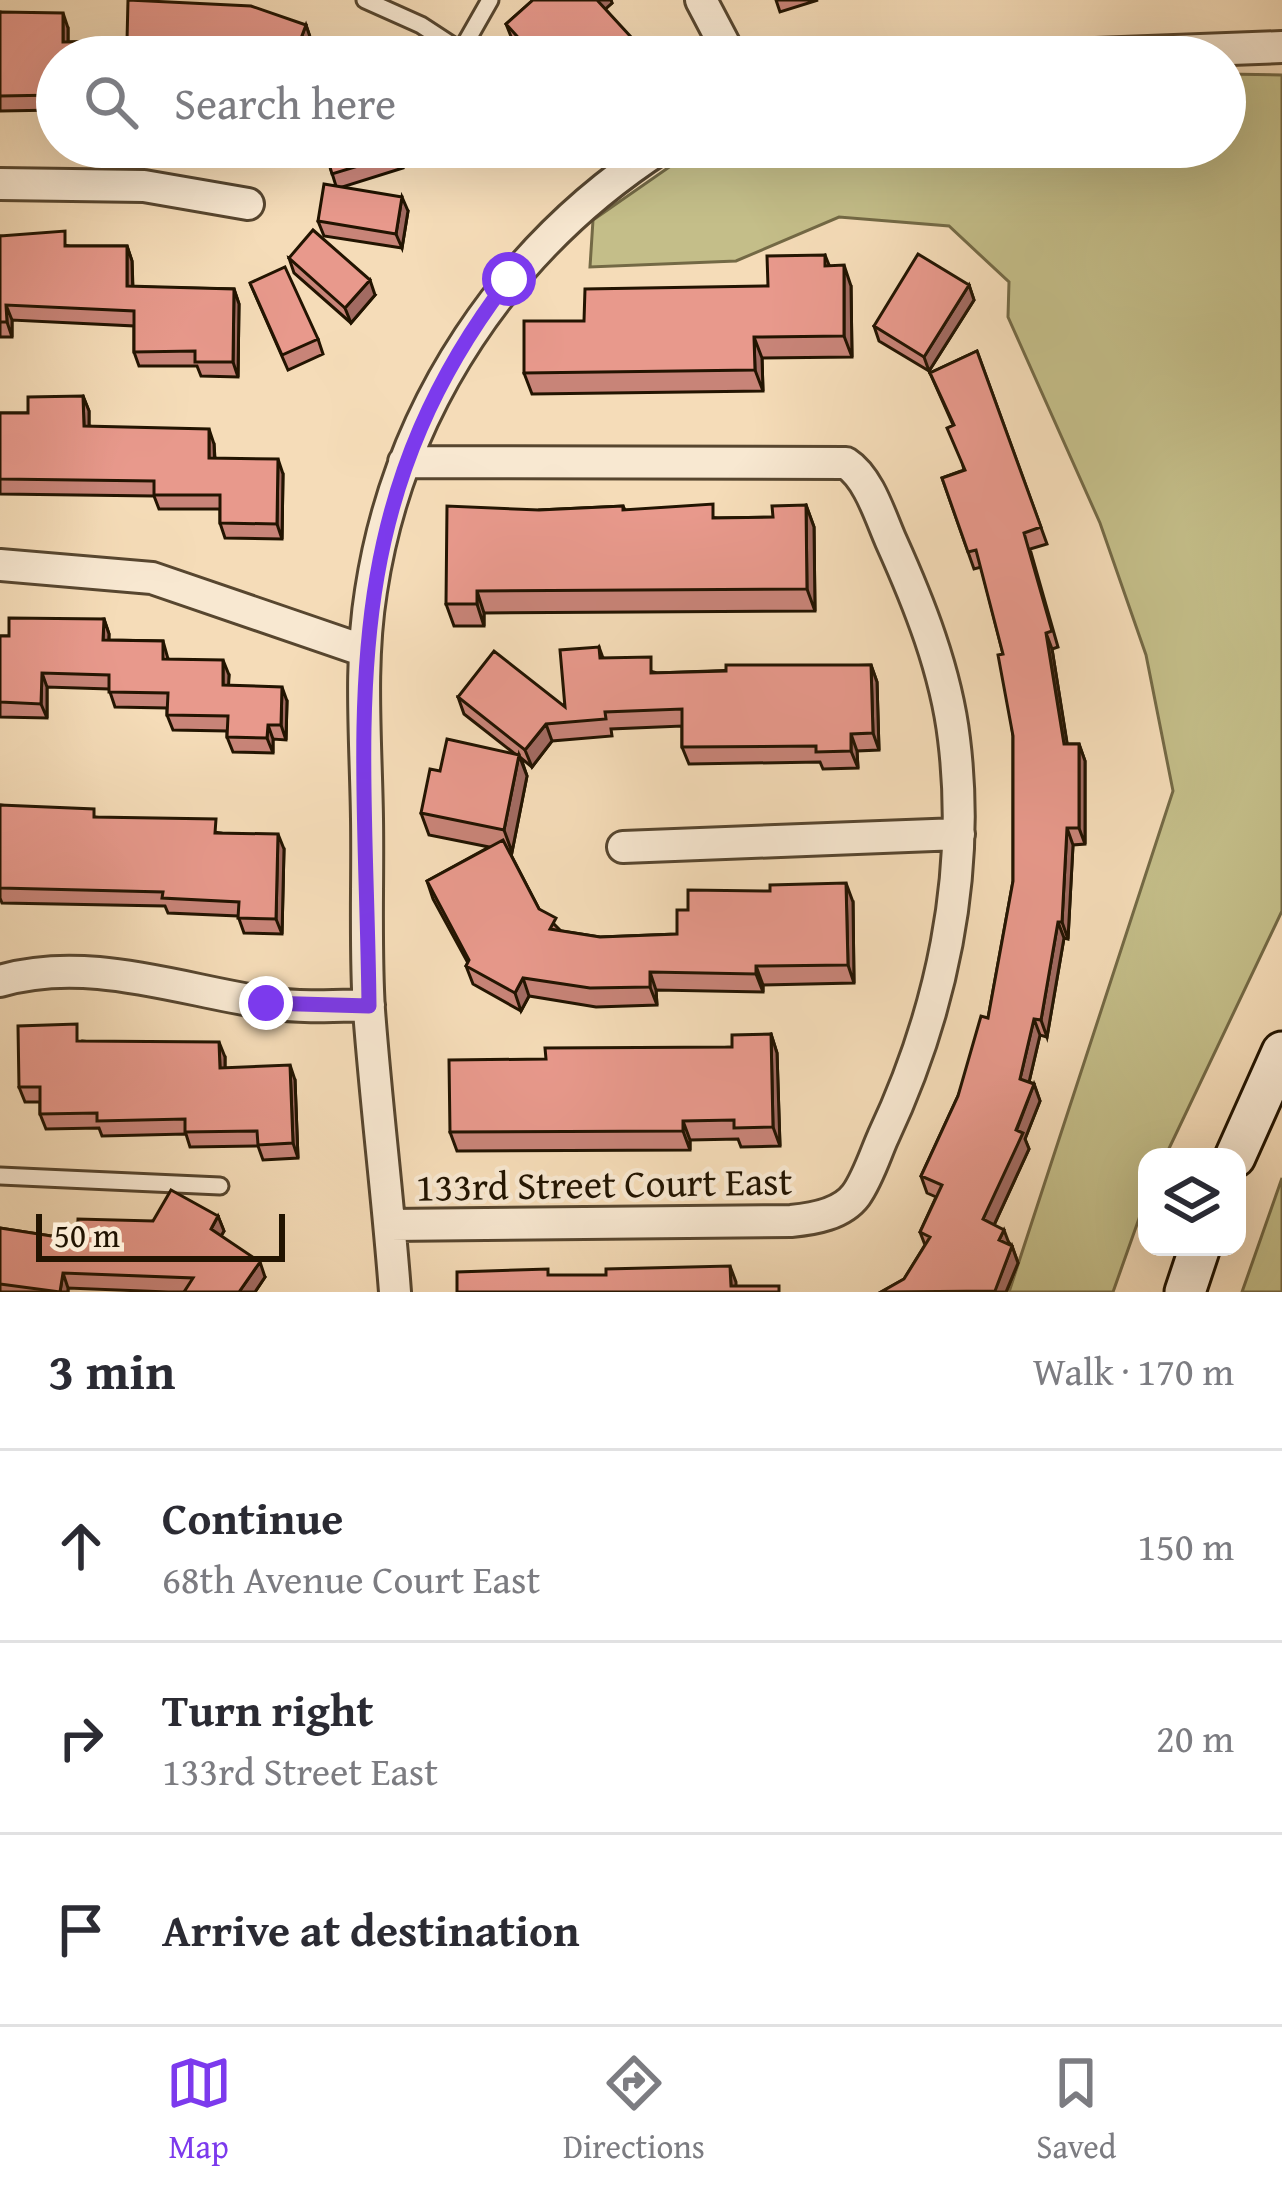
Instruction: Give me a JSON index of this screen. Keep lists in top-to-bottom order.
{
  "streets": {
    "street": ["133rd Street Court East"]
  },
  "scale_bar": "50 m",
  "page": {
    "search": "Search here",
    "scale": "50 m",
    "heading": ["3 min", "Walk · 170 m"],
    "list": [
      ["Continue", "68th Avenue Court East", "150 m"],
      ["Turn right", "133rd Street East", "20 m"],
      "Arrive at destination"
    ],
    "nav": ["Map", "Directions", "Saved"]
  }
}
